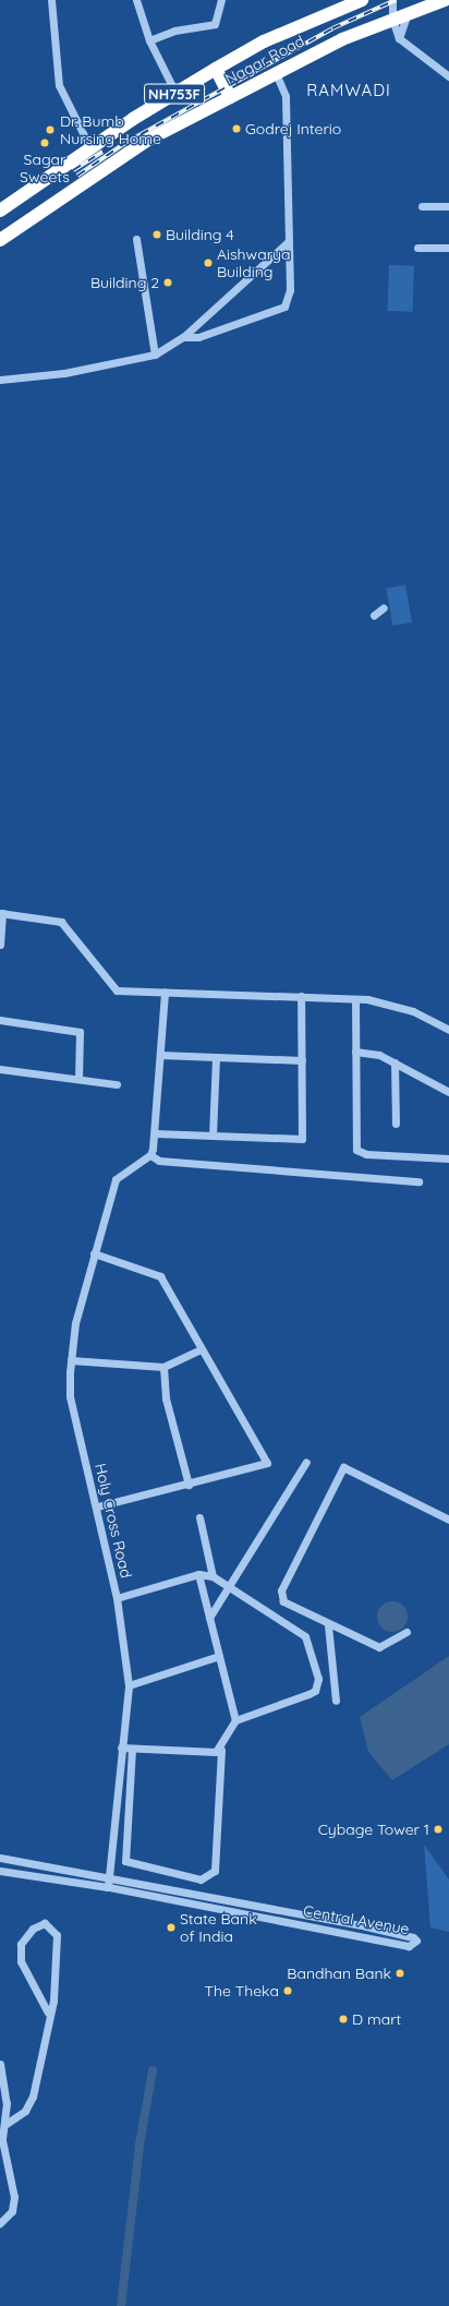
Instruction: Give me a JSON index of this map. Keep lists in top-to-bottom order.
{
  "streets": {
    "highway": ["Nagar Road", "NH753F"],
    "street": ["Holy Cross Road", "Central Avenue"]
  },
  "crossings": [
    ["Holy Cross Road", "Central Avenue"]
  ],
  "districts": ["RAMWADI"],
  "places": [
    "Godrej Interio",
    "Dr. Bumb Nursing Home",
    "Sagar Sweets",
    "Building 4",
    "Aishwarya Building",
    "Building 2",
    "Cybage Tower 1",
    "State Bank of India",
    "Bandhan Bank",
    "The Theka",
    "D mart"
  ]
}
